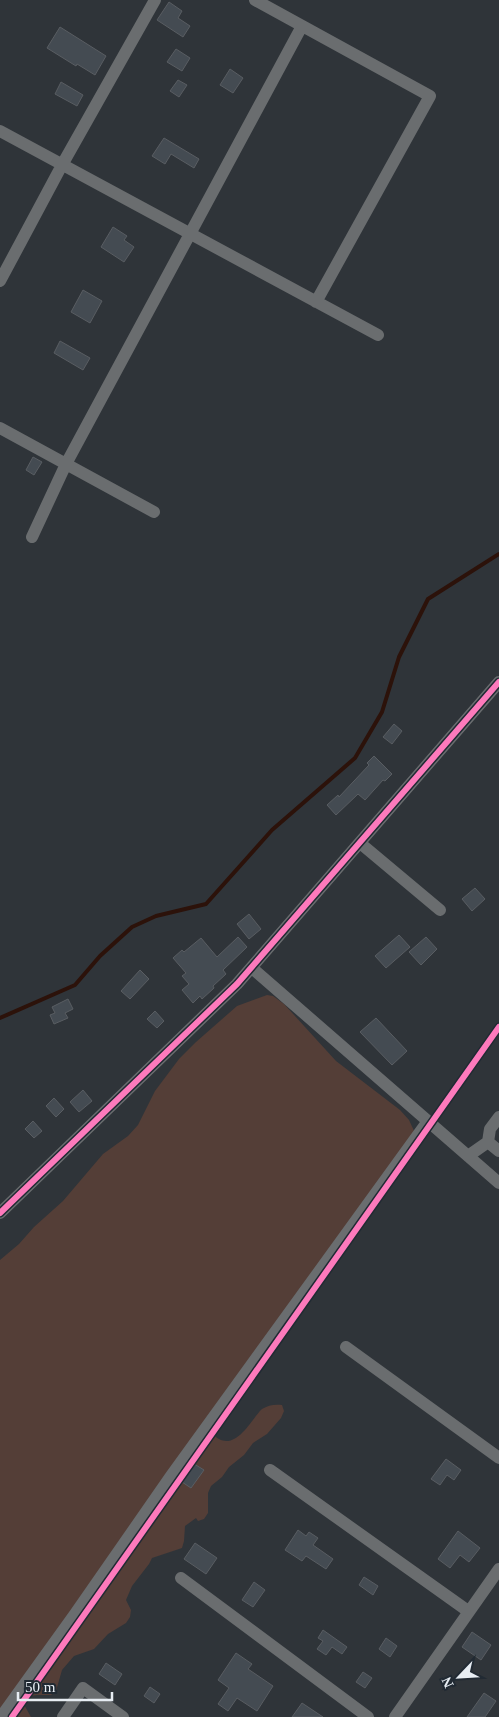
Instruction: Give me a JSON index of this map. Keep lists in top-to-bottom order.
{
  "scale_bar": "50 m",
  "north": "bottom left"
}
